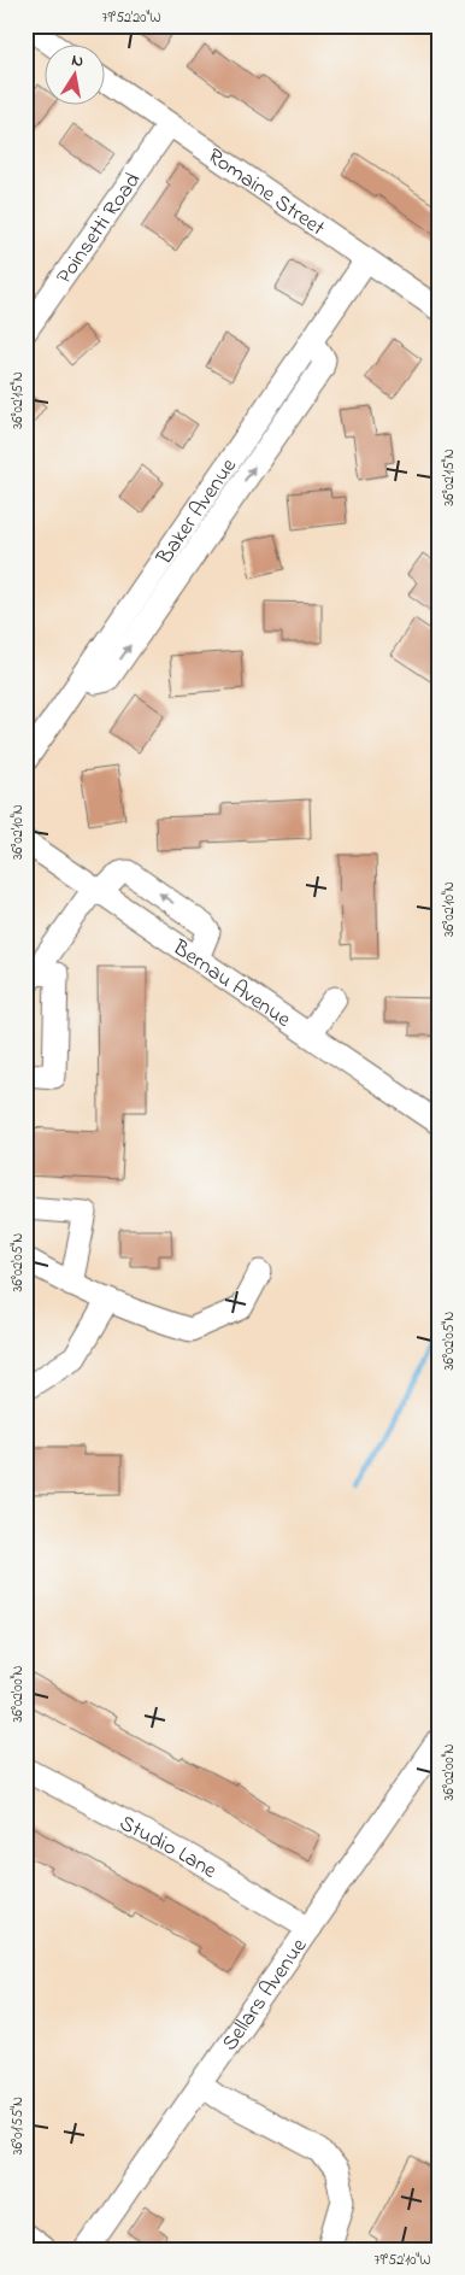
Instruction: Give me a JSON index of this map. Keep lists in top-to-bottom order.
{
  "streets": {
    "street": [
      "Romaine Street",
      "Poinsetti Road",
      "Baker Avenue",
      "Bernau Avenue",
      "Studio Lane",
      "Sellars Avenue"
    ]
  },
  "crossings": [
    ["Romaine Street", "Poinsetti Road"],
    ["Romaine Street", "Baker Avenue"],
    ["Studio Lane", "Sellars Avenue"]
  ],
  "north": "top",
  "coordinates": [
    "79°52'20\"W",
    "36°02'15\"N",
    "36°02'10\"N",
    "36°02'05\"N",
    "36°02'00\"N",
    "36°01'55\"N",
    "79°52'10\"W"
  ]
}
